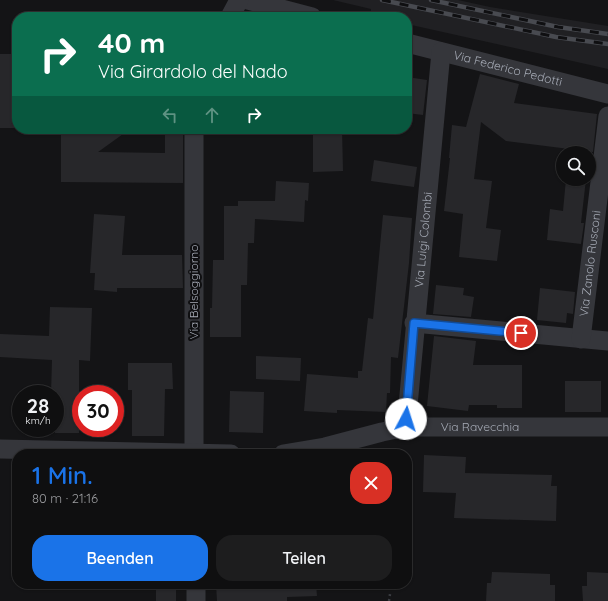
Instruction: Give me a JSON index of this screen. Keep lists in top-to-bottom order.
{
  "streets": {
    "street": [
      "Via Federico Pedotti",
      "Via Luigi Colombi",
      "Via Zanolo Rusconi",
      "Via Belsoggiorno",
      "Via Ravecchia"
    ]
  },
  "crossings": [
    ["Via Federico Pedotti", "Via Luigi Colombi"],
    ["Via Luigi Colombi", "Via Ravecchia"]
  ],
  "page": {
    "turn": ["40 m", "Via Girardolo del Nado"],
    "speed": "28 km/h",
    "limit": "30",
    "heading": ["1 Min.", "80 m · 21:16"],
    "buttons": ["Beenden", "Teilen"]
  }
}
